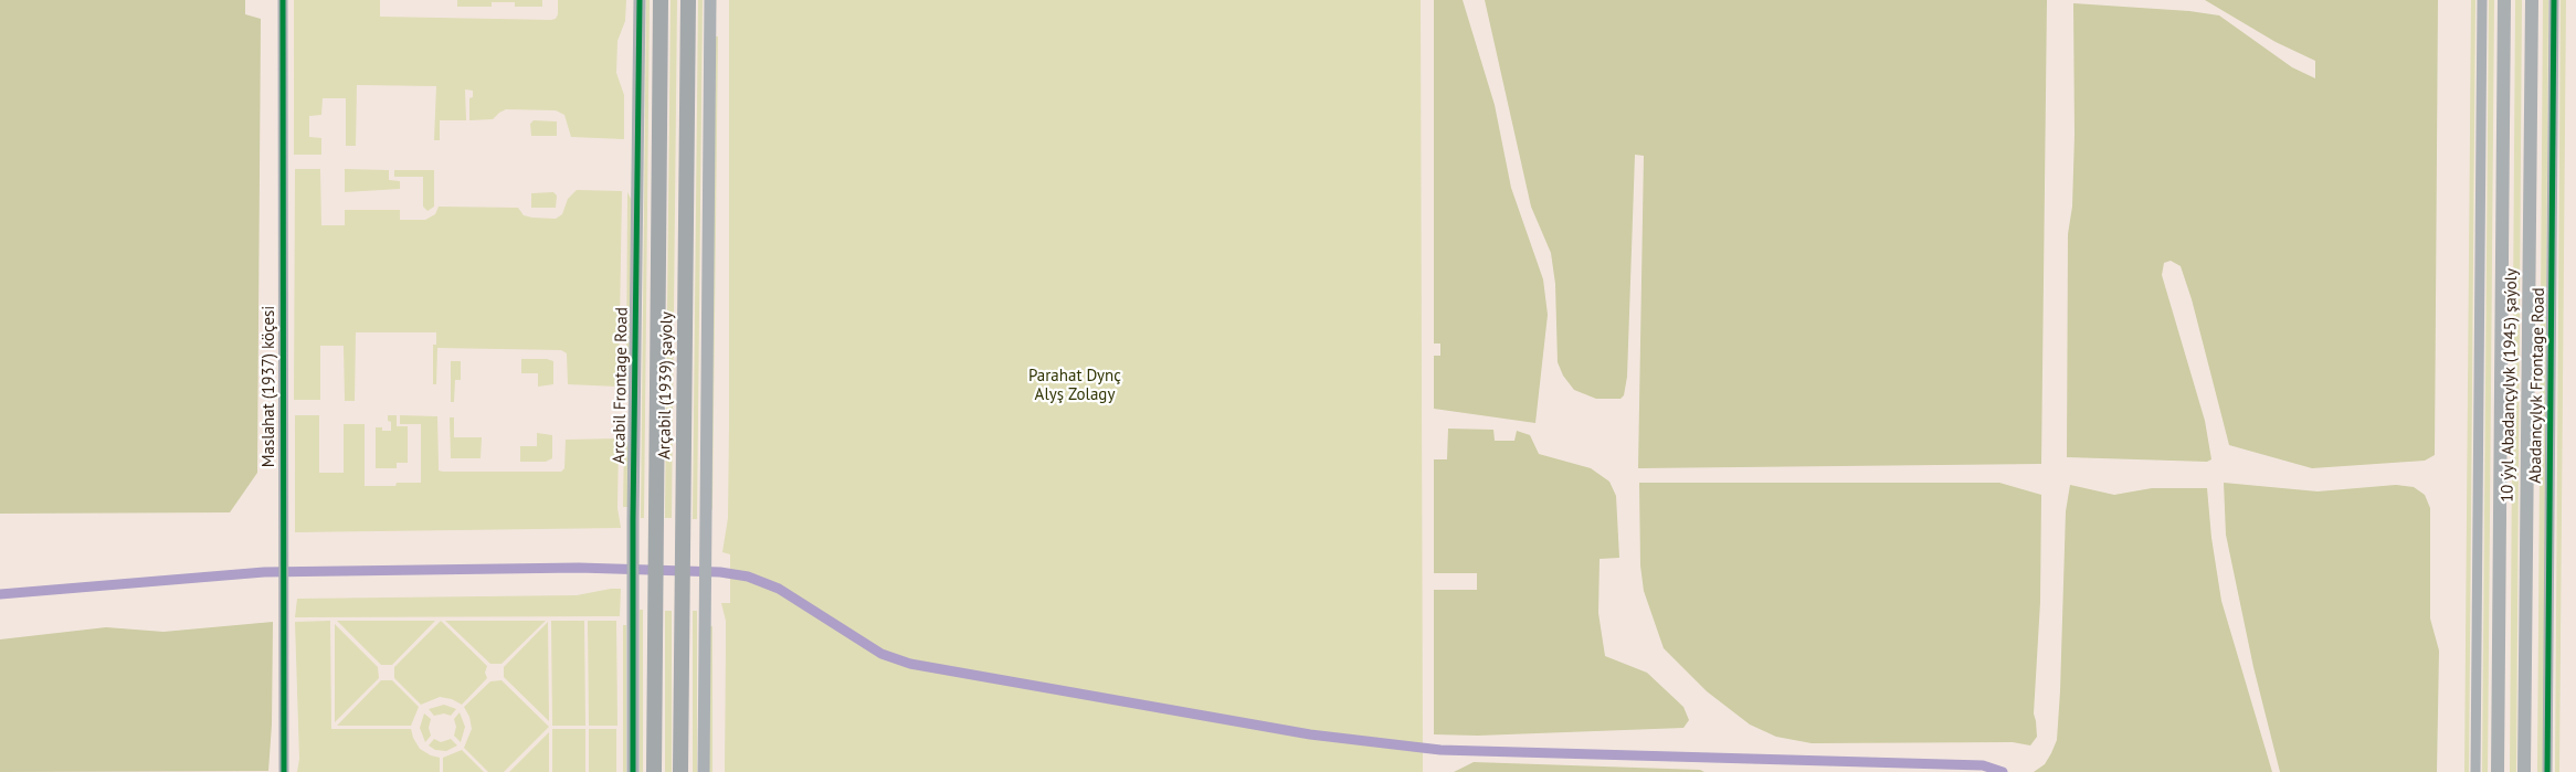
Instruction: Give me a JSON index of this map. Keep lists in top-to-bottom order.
{
  "streets": {
    "main road": ["Arçabil (1939) şaýoly", "10 ýyl Abadançylyk (1945) şaýoly"],
    "street": ["Arcabil Frontage Road", "Abadancylyk Frontage Road", "Maslahat (1937) köçesi"]
  },
  "parks": ["Parahat Dynç Alyş Zolagy"]
}
